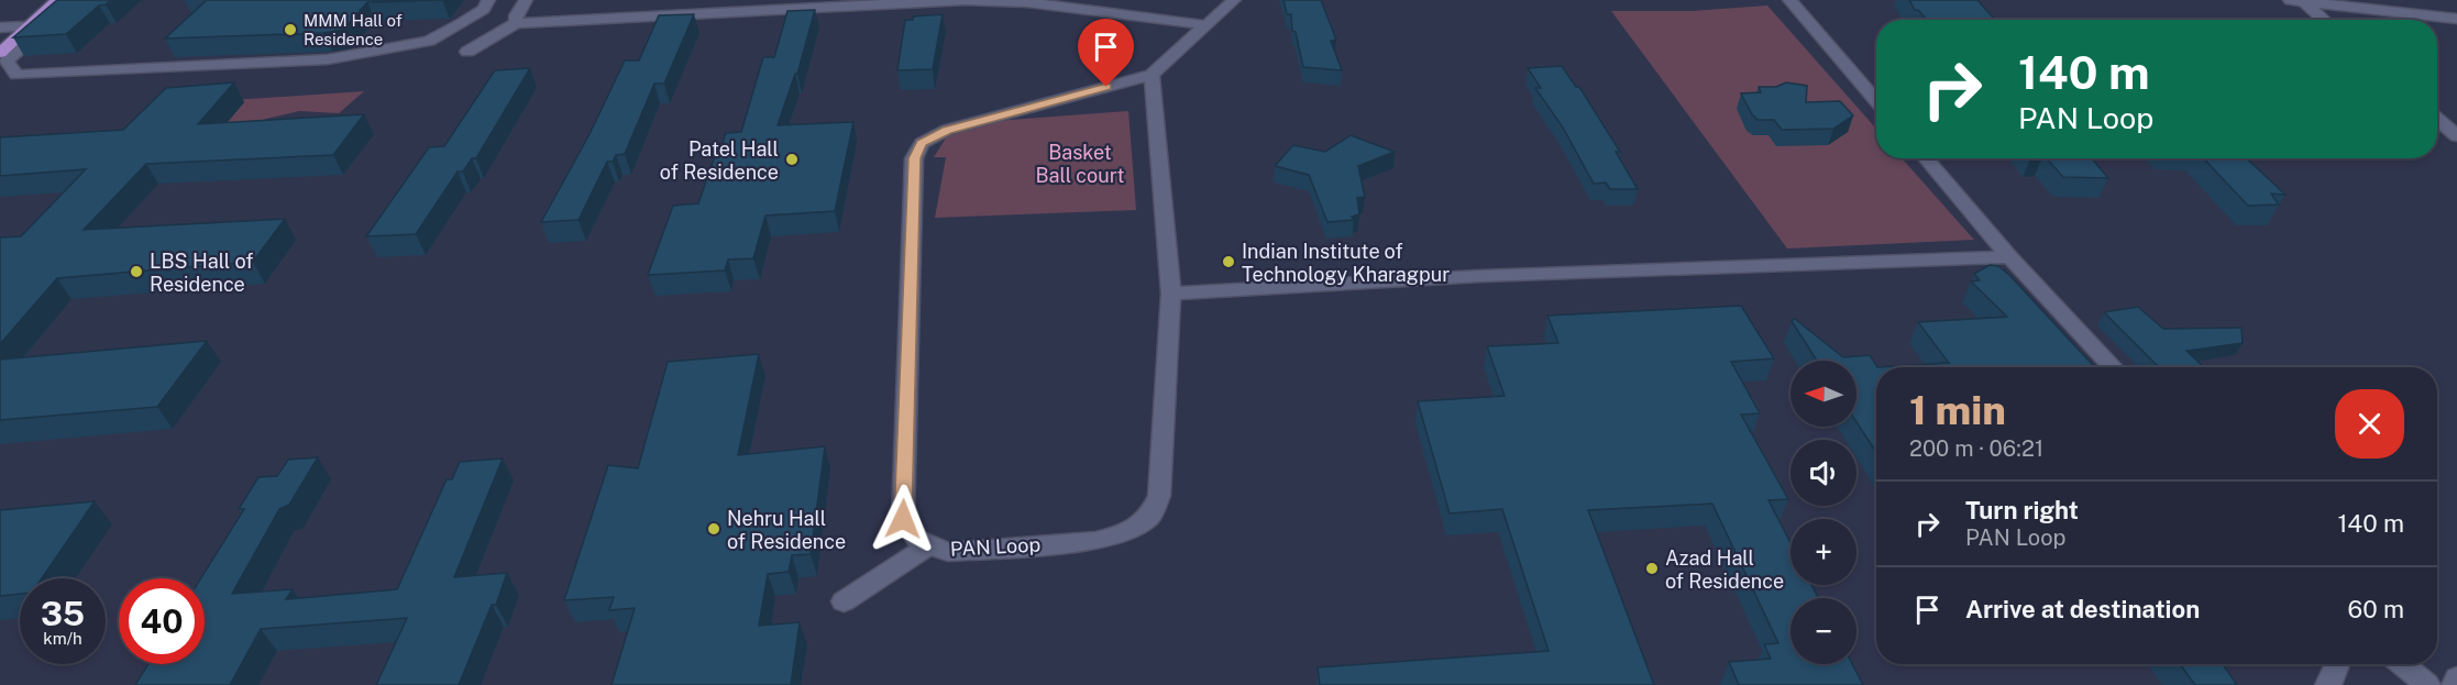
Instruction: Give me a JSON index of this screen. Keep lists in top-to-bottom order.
{
  "streets": {
    "street": ["PAN Loop"]
  },
  "parks": ["Basket Ball court"],
  "places": [
    "MMM Hall of Residence",
    "Patel Hall of Residence",
    "Indian Institute of Technology Kharagpur",
    "LBS Hall of Residence",
    "Nehru Hall of Residence",
    "Azad Hall of Residence"
  ],
  "north": "left",
  "page": {
    "turn": ["140 m", "PAN Loop"],
    "map_buttons": ["+", "−"],
    "heading": ["1 min", "200 m · 06:21"],
    "list": [
      {
        "name": "Turn right",
        "note": "PAN Loop",
        "value": "140 m"
      },
      {
        "name": "Arrive at destination",
        "value": "60 m"
      }
    ],
    "speed": "35 km/h",
    "limit": "40"
  }
}
